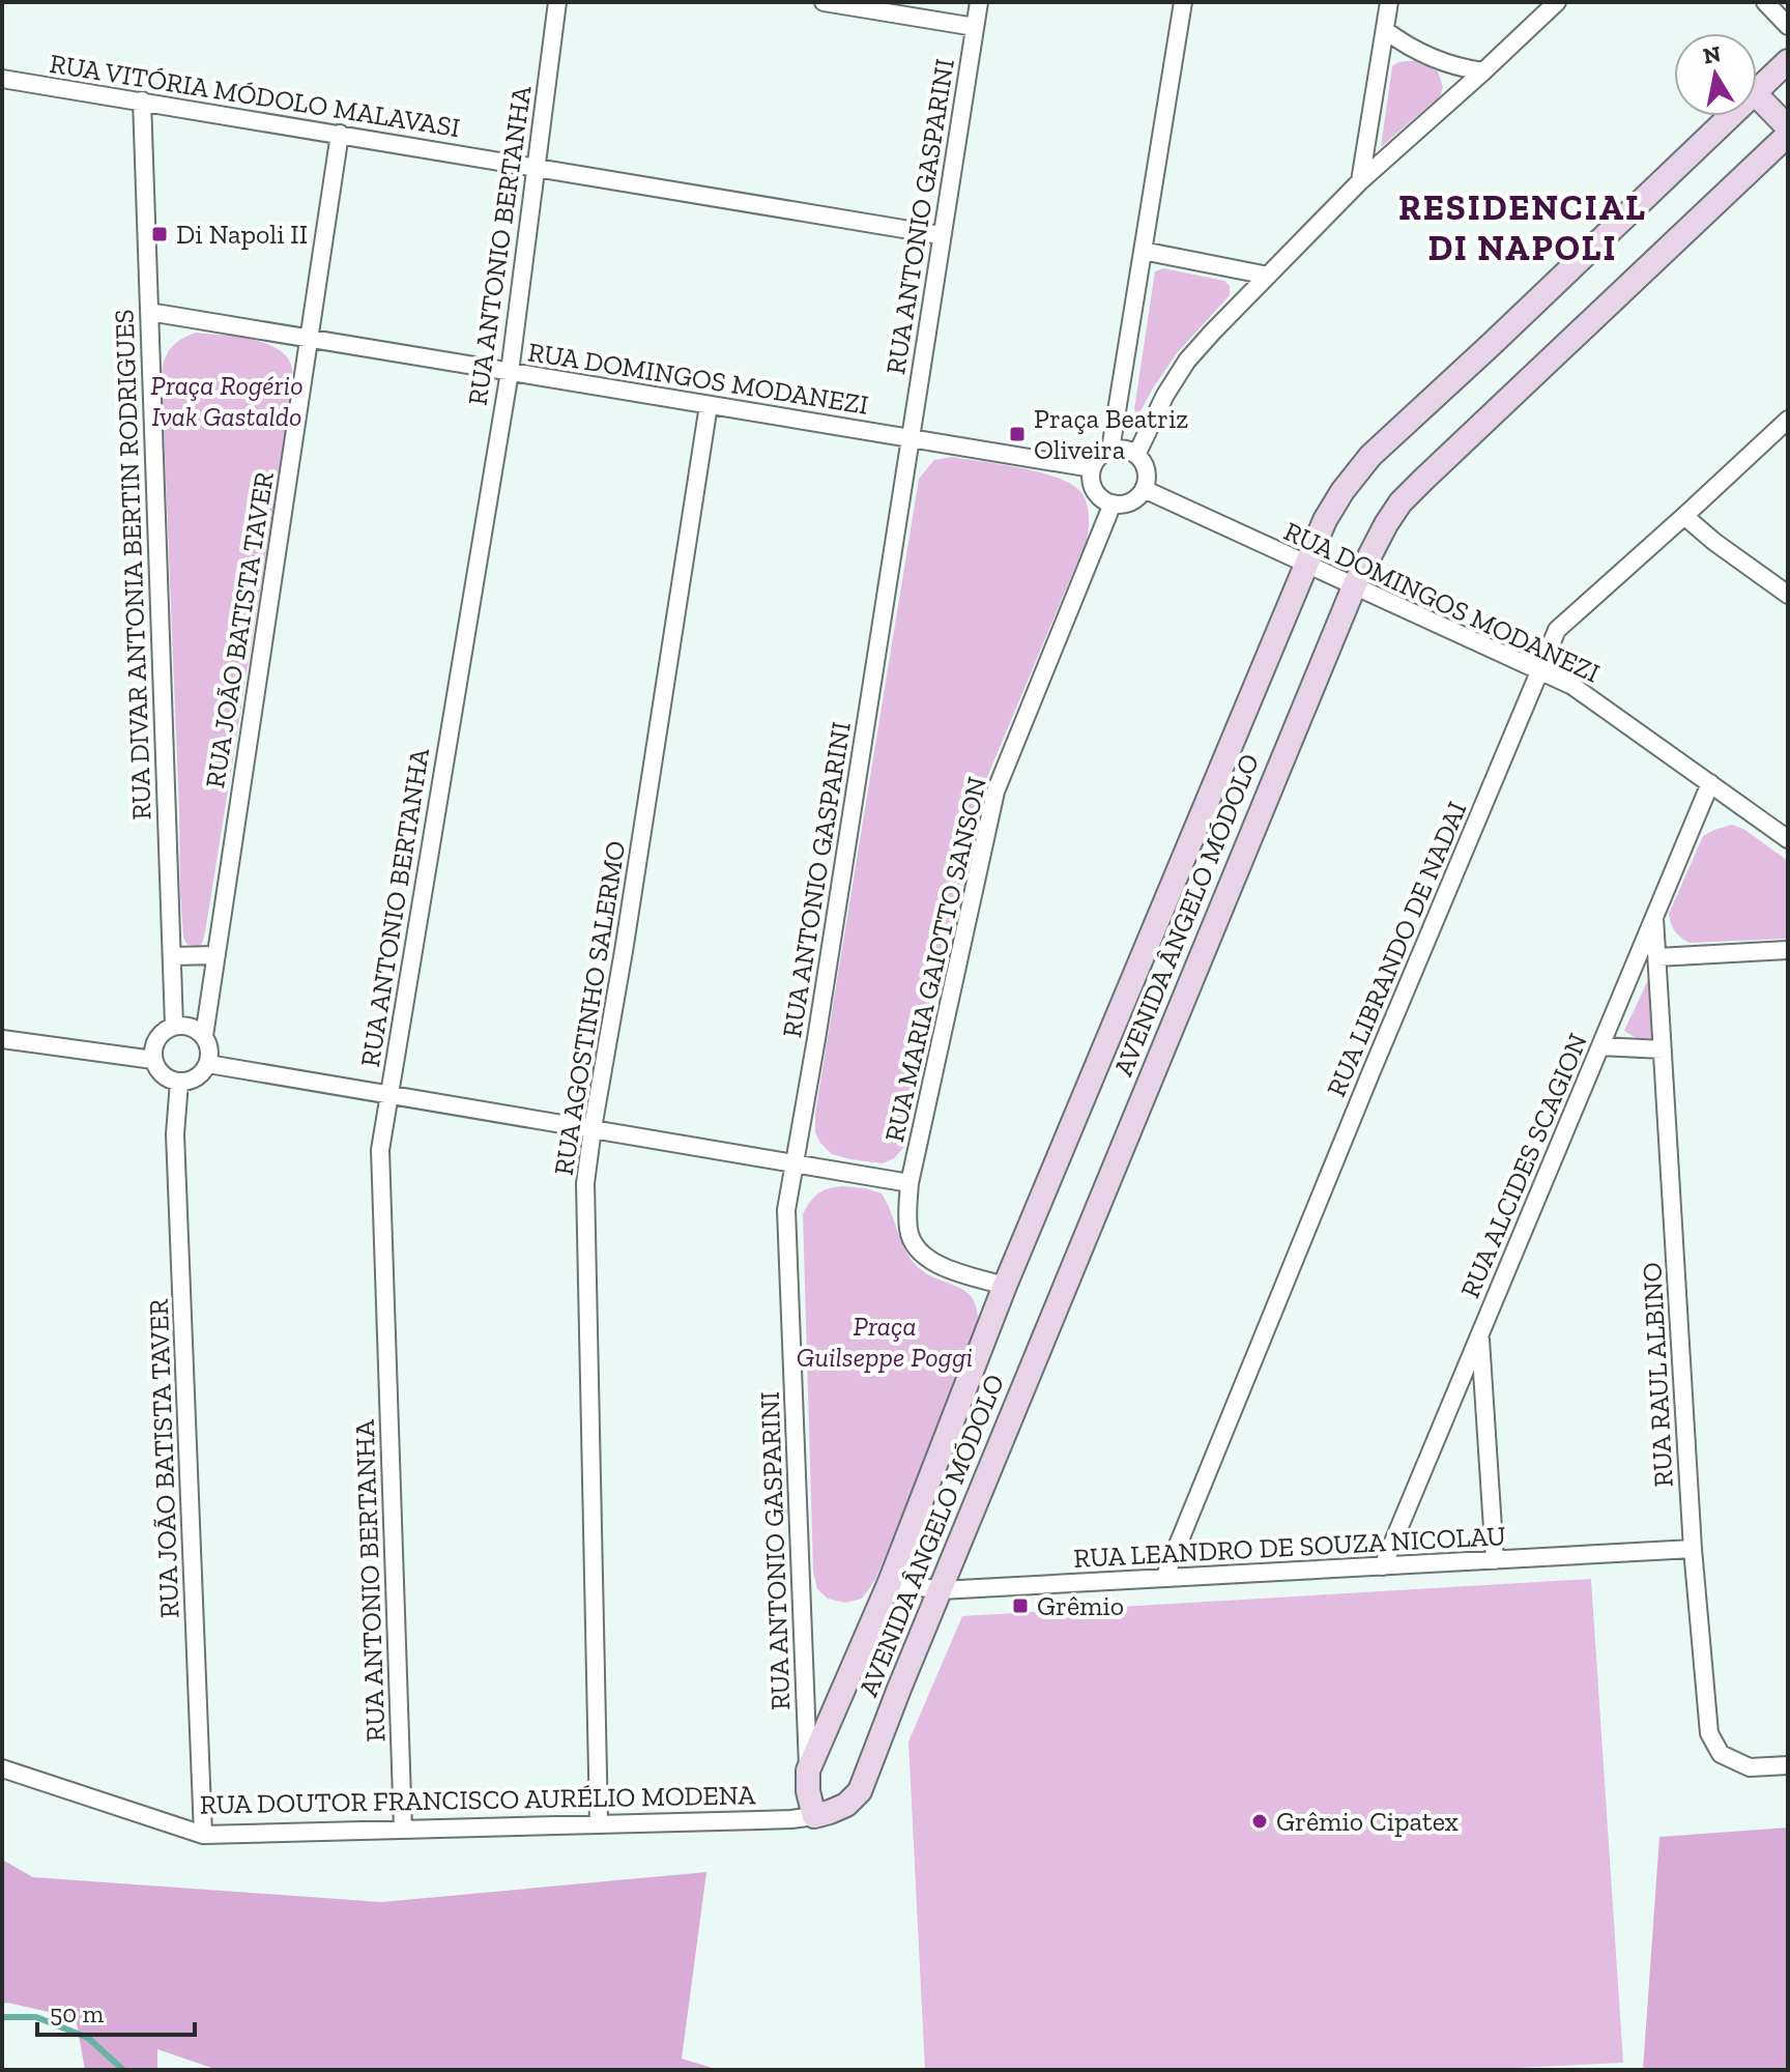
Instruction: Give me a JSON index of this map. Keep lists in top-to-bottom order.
{
  "streets": {
    "street": [
      "RUA VITÓRIA MÓDOLO MALAVASI",
      "RUA ANTONIO GASPARINI",
      "RUA ANTONIO BERTANHA",
      "RUA DOMINGOS MODANEZI",
      "RUA DIVAR ANTONIA BERTIN RODRIGUES",
      "RUA JOÃO BATISTA TAVER",
      "AVENIDA ÂNGELO MÓDOLO",
      "RUA LIBRANDO DE NADAI",
      "RUA MARIA GAIOTTO SANSON",
      "RUA AGOSTINHO SALERMO",
      "RUA ALCIDES SCAGION",
      "RUA RAUL ALBINO",
      "RUA LEANDRO DE SOUZA NICOLAU",
      "RUA DOUTOR FRANCISCO AURÉLIO MODENA"
    ]
  },
  "crossings": [
    ["RUA VITÓRIA MÓDOLO MALAVASI", "RUA ANTONIO GASPARINI"],
    ["RUA VITÓRIA MÓDOLO MALAVASI", "RUA ANTONIO BERTANHA"],
    ["RUA VITÓRIA MÓDOLO MALAVASI", "RUA DIVAR ANTONIA BERTIN RODRIGUES"],
    ["RUA VITÓRIA MÓDOLO MALAVASI", "RUA JOÃO BATISTA TAVER"],
    ["RUA ANTONIO GASPARINI", "RUA DOMINGOS MODANEZI"],
    ["RUA ANTONIO GASPARINI", "AVENIDA ÂNGELO MÓDOLO"],
    ["RUA ANTONIO BERTANHA", "RUA DOMINGOS MODANEZI"],
    ["RUA ANTONIO BERTANHA", "RUA DOUTOR FRANCISCO AURÉLIO MODENA"],
    ["RUA DOMINGOS MODANEZI", "RUA DIVAR ANTONIA BERTIN RODRIGUES"],
    ["RUA DOMINGOS MODANEZI", "RUA JOÃO BATISTA TAVER"],
    ["RUA DOMINGOS MODANEZI", "AVENIDA ÂNGELO MÓDOLO"],
    ["RUA DOMINGOS MODANEZI", "RUA LIBRANDO DE NADAI"],
    ["RUA DOMINGOS MODANEZI", "RUA MARIA GAIOTTO SANSON"],
    ["RUA DOMINGOS MODANEZI", "RUA AGOSTINHO SALERMO"],
    ["RUA DOMINGOS MODANEZI", "RUA ALCIDES SCAGION"],
    ["RUA DIVAR ANTONIA BERTIN RODRIGUES", "RUA JOÃO BATISTA TAVER"],
    ["RUA JOÃO BATISTA TAVER", "RUA DOUTOR FRANCISCO AURÉLIO MODENA"],
    ["AVENIDA ÂNGELO MÓDOLO", "RUA MARIA GAIOTTO SANSON"],
    ["AVENIDA ÂNGELO MÓDOLO", "RUA LEANDRO DE SOUZA NICOLAU"],
    ["AVENIDA ÂNGELO MÓDOLO", "RUA DOUTOR FRANCISCO AURÉLIO MODENA"],
    ["RUA LIBRANDO DE NADAI", "RUA LEANDRO DE SOUZA NICOLAU"],
    ["RUA AGOSTINHO SALERMO", "RUA DOUTOR FRANCISCO AURÉLIO MODENA"],
    ["RUA ALCIDES SCAGION", "RUA RAUL ALBINO"],
    ["RUA ALCIDES SCAGION", "RUA LEANDRO DE SOUZA NICOLAU"],
    ["RUA RAUL ALBINO", "RUA LEANDRO DE SOUZA NICOLAU"]
  ],
  "districts": ["RESIDENCIAL DI NAPOLI"],
  "parks": ["Praça Rogério Ivak Gastaldo", "Praça Guilseppe Poggi"],
  "places": {
    "transit": ["Di Napoli II", "Praça Beatriz Oliveira", "Grêmio"],
    "other": ["Grêmio Cipatex"]
  },
  "scale_bar": "50 m",
  "north": "top"
}
